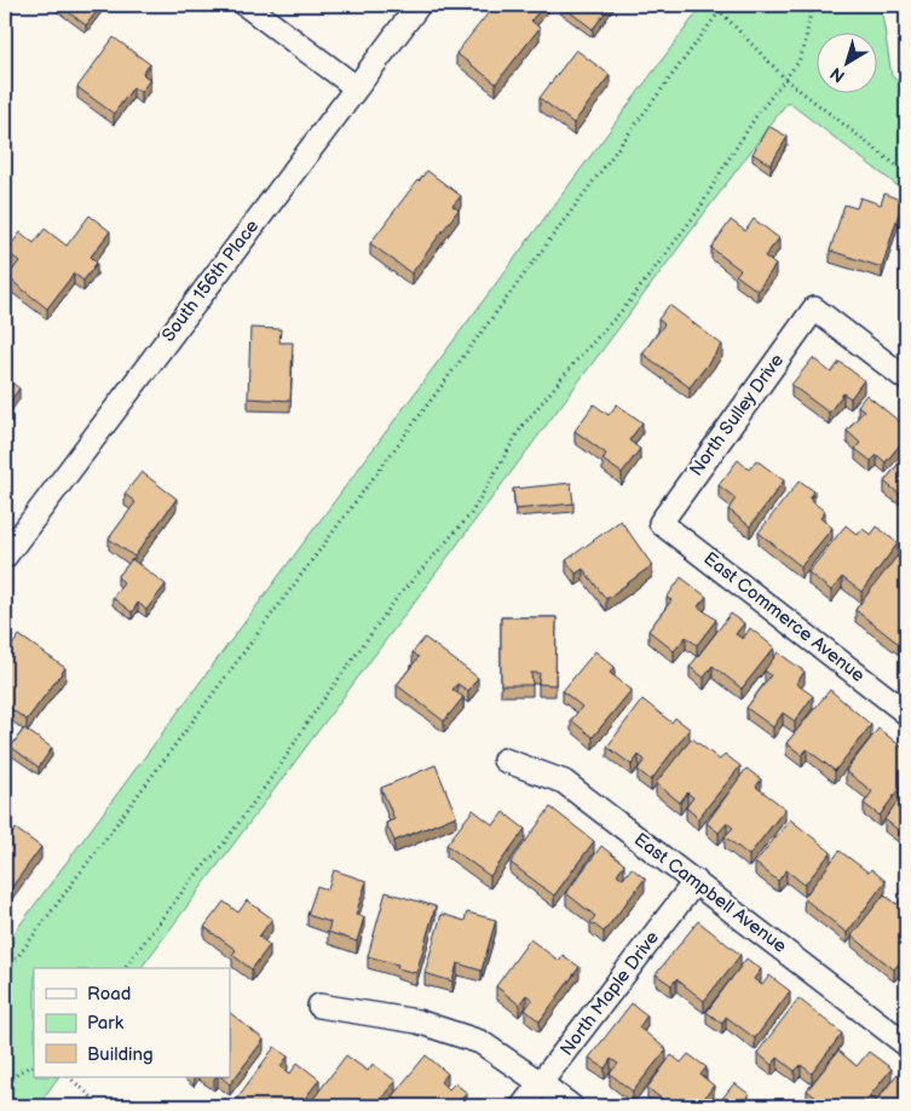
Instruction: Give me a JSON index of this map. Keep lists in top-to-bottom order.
{
  "streets": {
    "street": [
      "South 156th Place",
      "North Sulley Drive",
      "East Commerce Avenue",
      "East Campbell Avenue",
      "North Maple Drive"
    ]
  },
  "crossings": [
    ["North Sulley Drive", "East Commerce Avenue"],
    ["East Campbell Avenue", "North Maple Drive"]
  ],
  "legend": ["Road", "Park", "Building"],
  "north": "bottom left"
}
